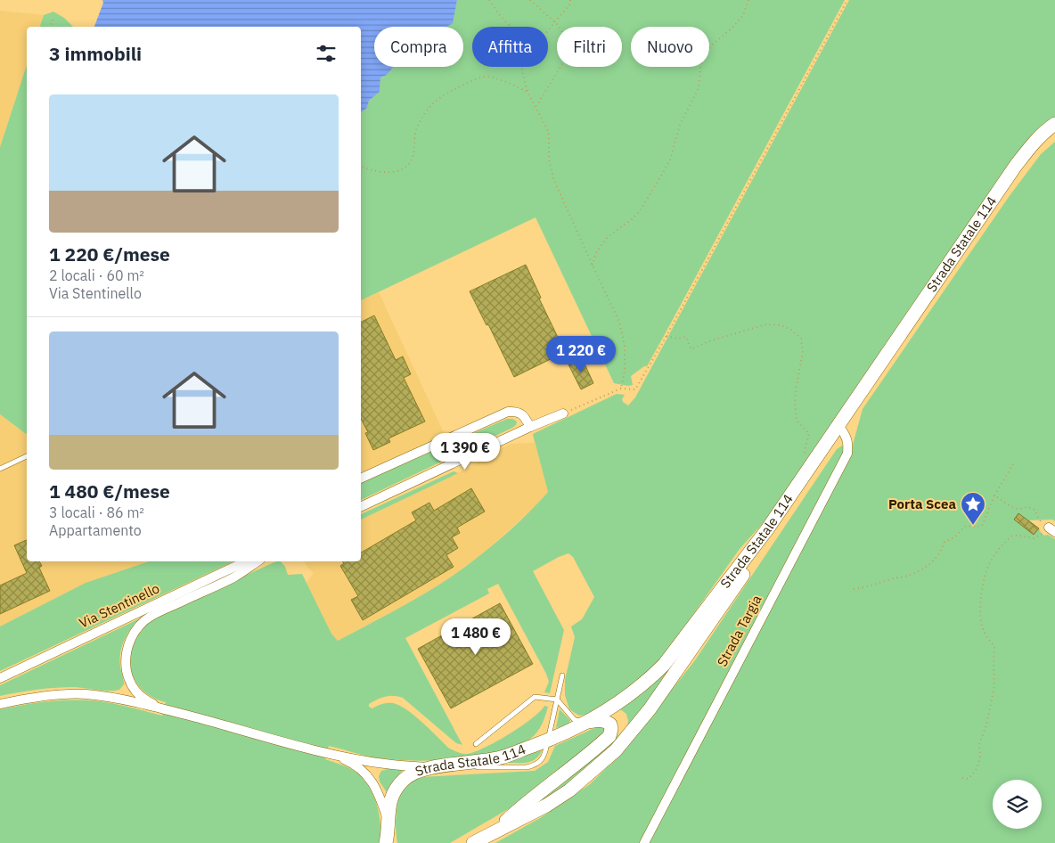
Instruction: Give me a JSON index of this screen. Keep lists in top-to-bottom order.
{
  "streets": {
    "main road": ["Strada Statale 114"],
    "street": ["Via Stentinello", "Strada Targia"]
  },
  "crossings": [
    ["Strada Statale 114", "Strada Targia"]
  ],
  "places": {
    "place": ["Porta Scea"]
  },
  "page": {
    "chip": [
      "Compra",
      "Affitta",
      "Filtri",
      "Nuovo"
    ],
    "heading": "3 immobili",
    "list": [
      {
        "name": "1 220 €/mese",
        "note": "2 locali · 60 m² · Via Stentinello"
      },
      {
        "name": "1 480 €/mese",
        "note": "3 locali · 86 m² · Appartamento"
      }
    ],
    "price": ["1 220 €", "1 390 €", "1 480 €"]
  }
}
